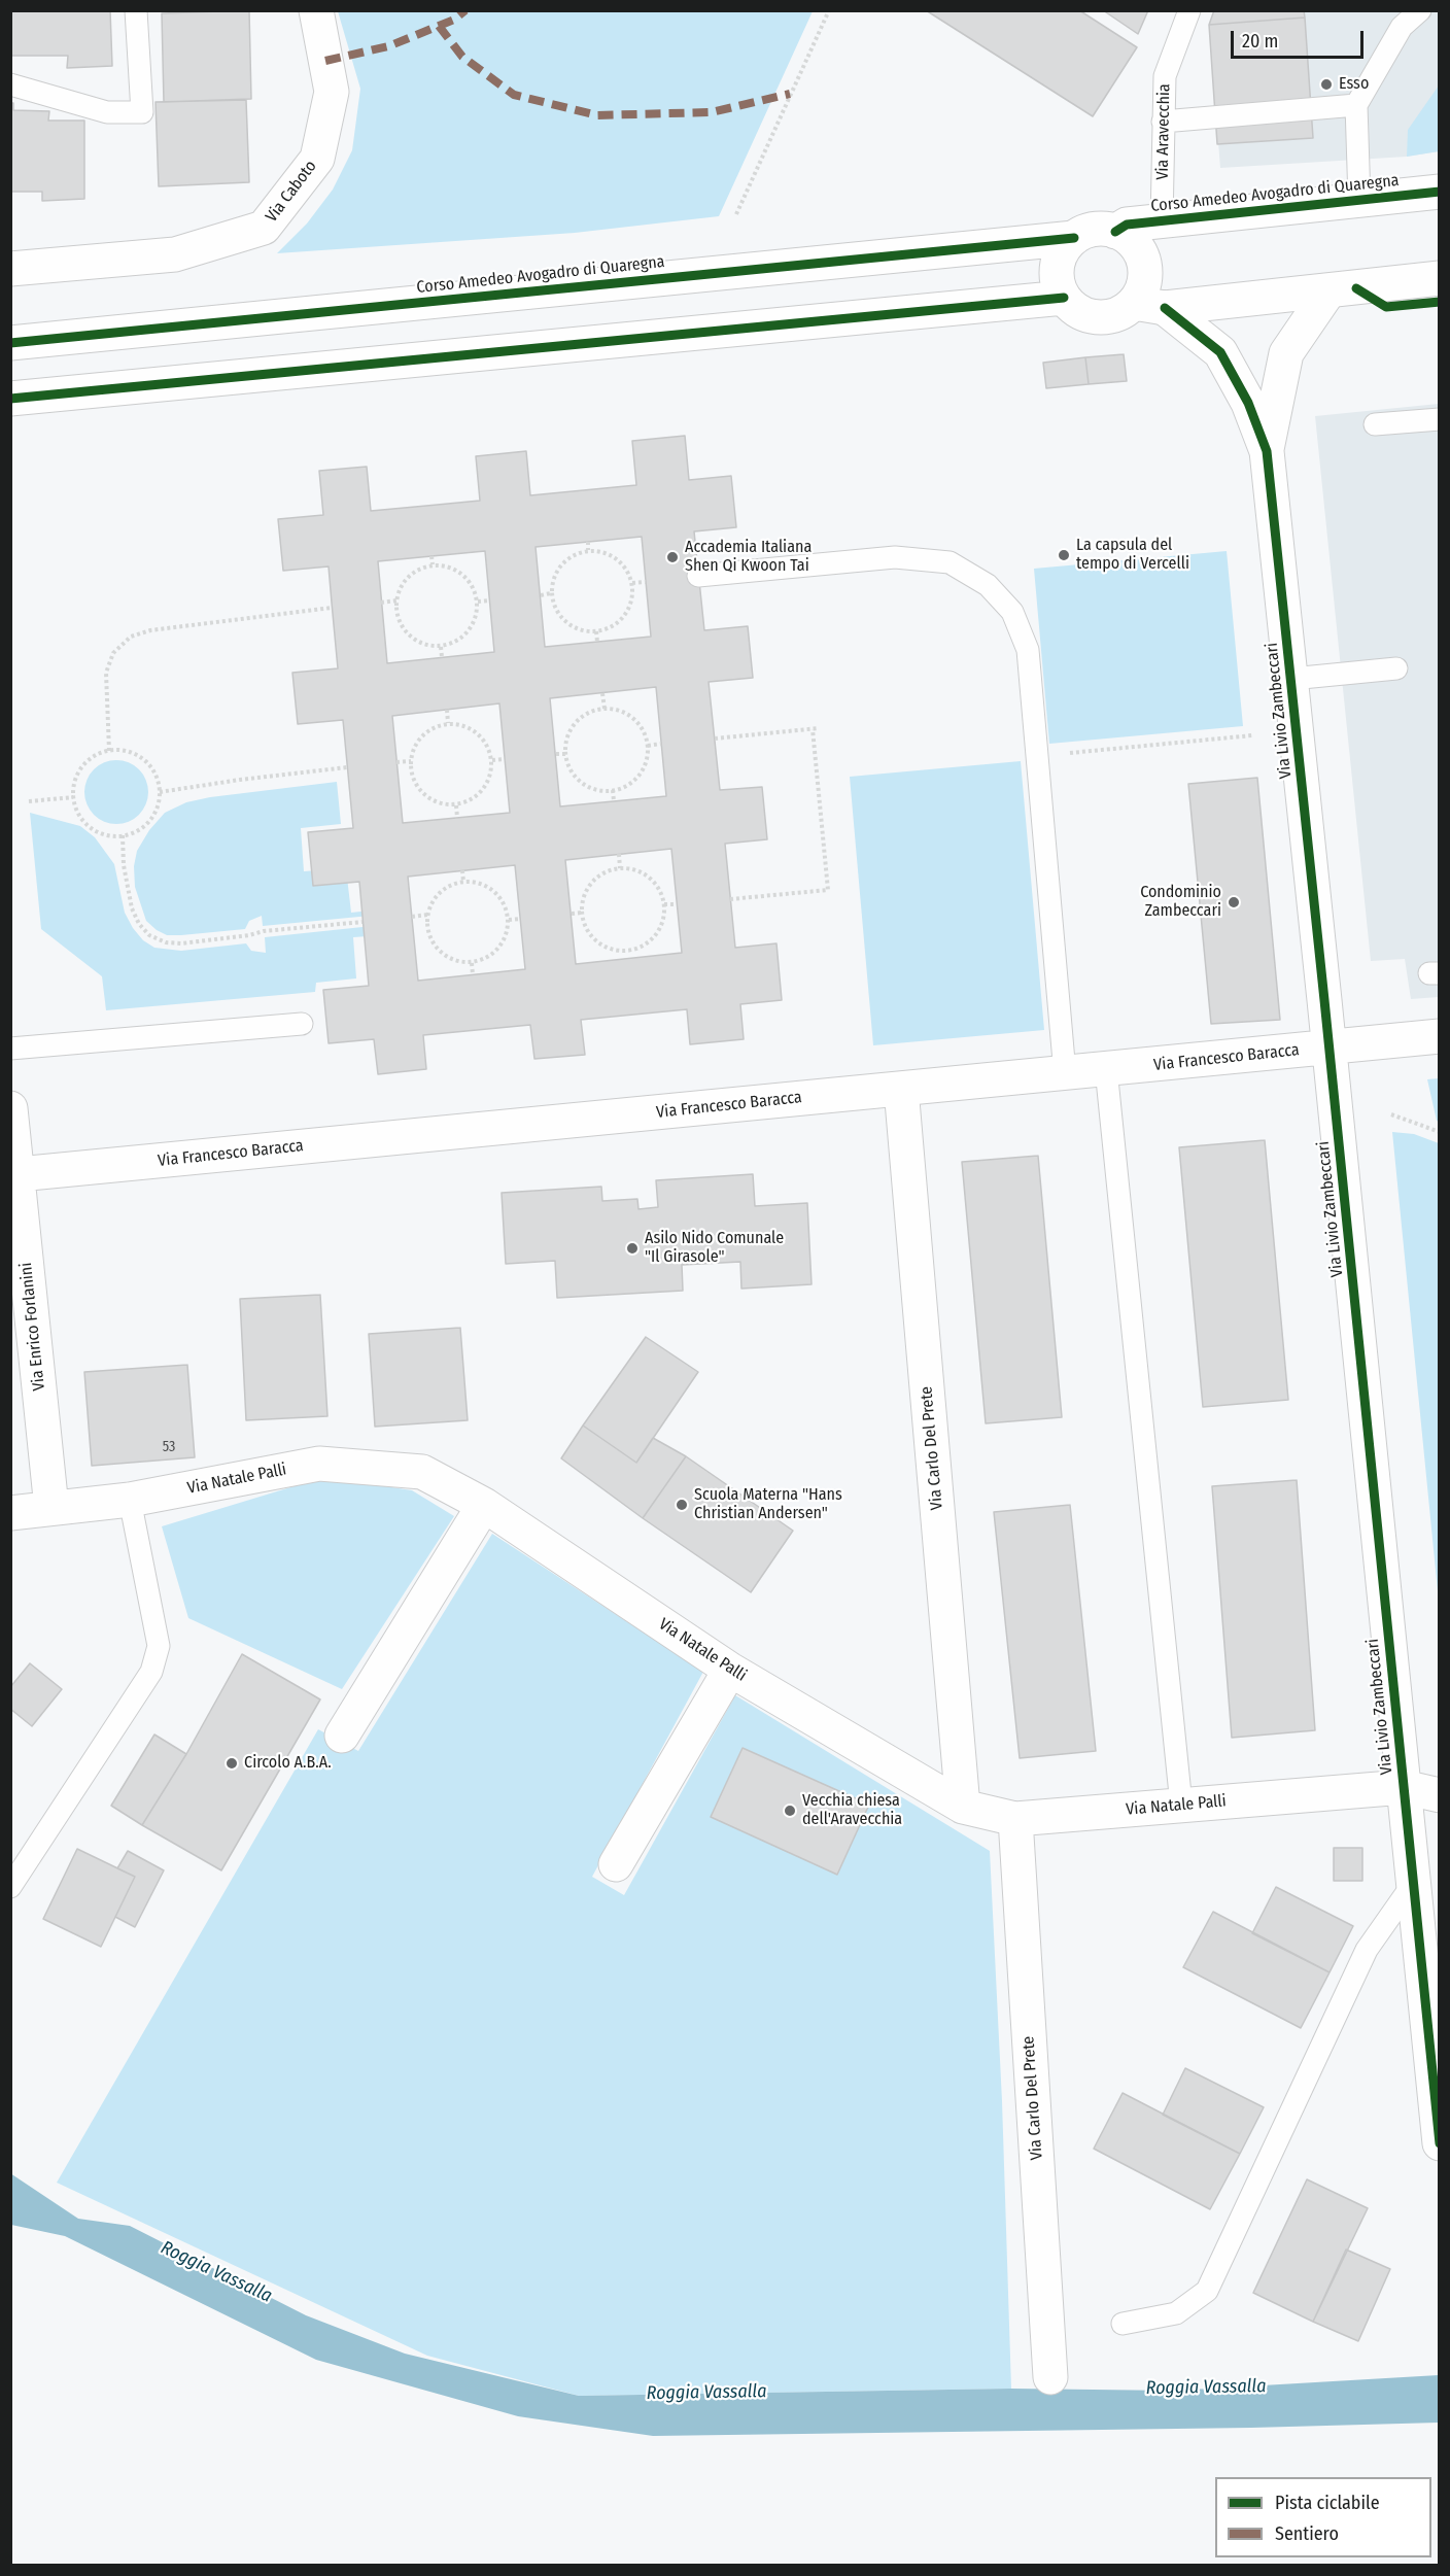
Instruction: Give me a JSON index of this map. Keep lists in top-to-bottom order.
{
  "streets": {
    "street": [
      "Via Caboto",
      "Corso Amedeo Avogadro di Quaregna",
      "Via Livio Zambeccari",
      "Via Francesco Baracca",
      "Via Enrico Forlanini",
      "Via Carlo Del Prete",
      "Via Natale Palli"
    ],
    "lane": ["Via Aravecchia"]
  },
  "crossings": [
    ["Via Aravecchia", "Corso Amedeo Avogadro di Quaregna"],
    ["Corso Amedeo Avogadro di Quaregna", "Via Livio Zambeccari"],
    ["Via Livio Zambeccari", "Via Francesco Baracca"],
    ["Via Livio Zambeccari", "Via Natale Palli"],
    ["Via Francesco Baracca", "Via Enrico Forlanini"],
    ["Via Francesco Baracca", "Via Carlo Del Prete"],
    ["Via Enrico Forlanini", "Via Natale Palli"],
    ["Via Carlo Del Prete", "Via Natale Palli"]
  ],
  "water": ["Roggia Vassalla"],
  "places": [
    "Esso",
    "La capsula del tempo di Vercelli",
    "Accademia Italiana Shen Qi Kwoon Tai",
    "Condominio Zambeccari",
    "Asilo Nido Comunale \"Il Girasole\"",
    "Scuola Materna \"Hans Christian Andersen\"",
    "Circolo A.B.A.",
    "Vecchia chiesa dell'Aravecchia"
  ],
  "house_numbers": ["53"],
  "legend": ["Pista ciclabile", "Sentiero"],
  "scale_bar": "20 m"
}
